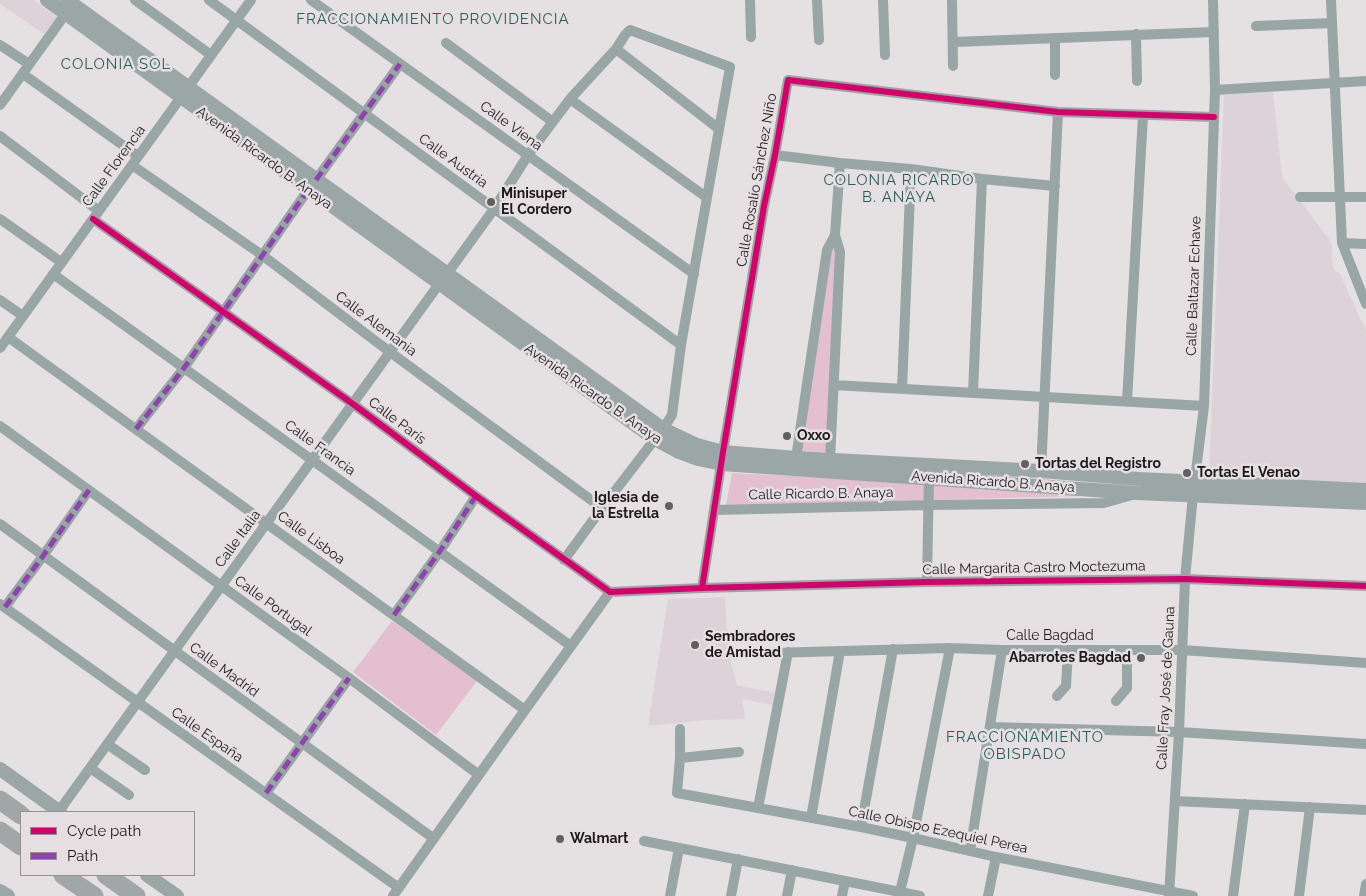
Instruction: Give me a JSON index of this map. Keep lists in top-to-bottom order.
{
  "streets": {
    "main road": ["Avenida Ricardo B. Anaya"],
    "street": [
      "Calle Viena",
      "Calle Austria",
      "Calle Florencia",
      "Calle Rosalío Sánchez Niño",
      "Calle Baltazar Echave",
      "Calle Alemania",
      "Calle París",
      "Calle Francia",
      "Calle Ricardo B. Anaya",
      "Calle Lisboa",
      "Calle Italia",
      "Calle Margarita Castro Moctezuma",
      "Calle Portugal",
      "Calle Bagdad",
      "Calle Madrid",
      "Calle Fray José de Gauna",
      "Calle España",
      "Calle Obispo Ezequiel Perea"
    ]
  },
  "crossings": [
    ["Calle Viena", "Calle Italia"],
    ["Avenida Ricardo B. Anaya", "Calle Florencia"],
    ["Avenida Ricardo B. Anaya", "Calle Rosalío Sánchez Niño"],
    ["Avenida Ricardo B. Anaya", "Calle Baltazar Echave"],
    ["Avenida Ricardo B. Anaya", "Calle Ricardo B. Anaya"],
    ["Avenida Ricardo B. Anaya", "Calle Italia"],
    ["Avenida Ricardo B. Anaya", "Calle Fray José de Gauna"],
    ["Calle Austria", "Calle Florencia"],
    ["Calle Austria", "Calle Italia"],
    ["Calle Florencia", "Calle Alemania"],
    ["Calle Florencia", "Calle París"],
    ["Calle Florencia", "Calle Francia"],
    ["Calle Florencia", "Calle Lisboa"],
    ["Calle Rosalío Sánchez Niño", "Calle Baltazar Echave"],
    ["Calle Rosalío Sánchez Niño", "Calle Ricardo B. Anaya"],
    ["Calle Rosalío Sánchez Niño", "Calle Margarita Castro Moctezuma"],
    ["Calle Baltazar Echave", "Calle Fray José de Gauna"],
    ["Calle Alemania", "Calle Italia"],
    ["Calle París", "Calle Italia"],
    ["Calle Francia", "Calle Italia"],
    ["Calle Lisboa", "Calle Italia"],
    ["Calle Italia", "Calle Portugal"],
    ["Calle Italia", "Calle Madrid"],
    ["Calle Italia", "Calle España"],
    ["Calle Margarita Castro Moctezuma", "Calle Fray José de Gauna"],
    ["Calle Bagdad", "Calle Fray José de Gauna"],
    ["Calle Fray José de Gauna", "Calle Obispo Ezequiel Perea"]
  ],
  "districts": [
    "FRACCIONAMIENTO PROVIDENCIA",
    "COLONIA SOL",
    "COLONIA RICARDO B. ANAYA",
    "FRACCIONAMIENTO OBISPADO"
  ],
  "places": [
    "Minisuper El Cordero",
    "Oxxo",
    "Tortas del Registro",
    "Tortas El Venao",
    "Iglesia de la Estrella",
    "Sembradores de Amistad",
    "Abarrotes Bagdad",
    "Walmart"
  ],
  "legend": ["Cycle path", "Path"]
}
